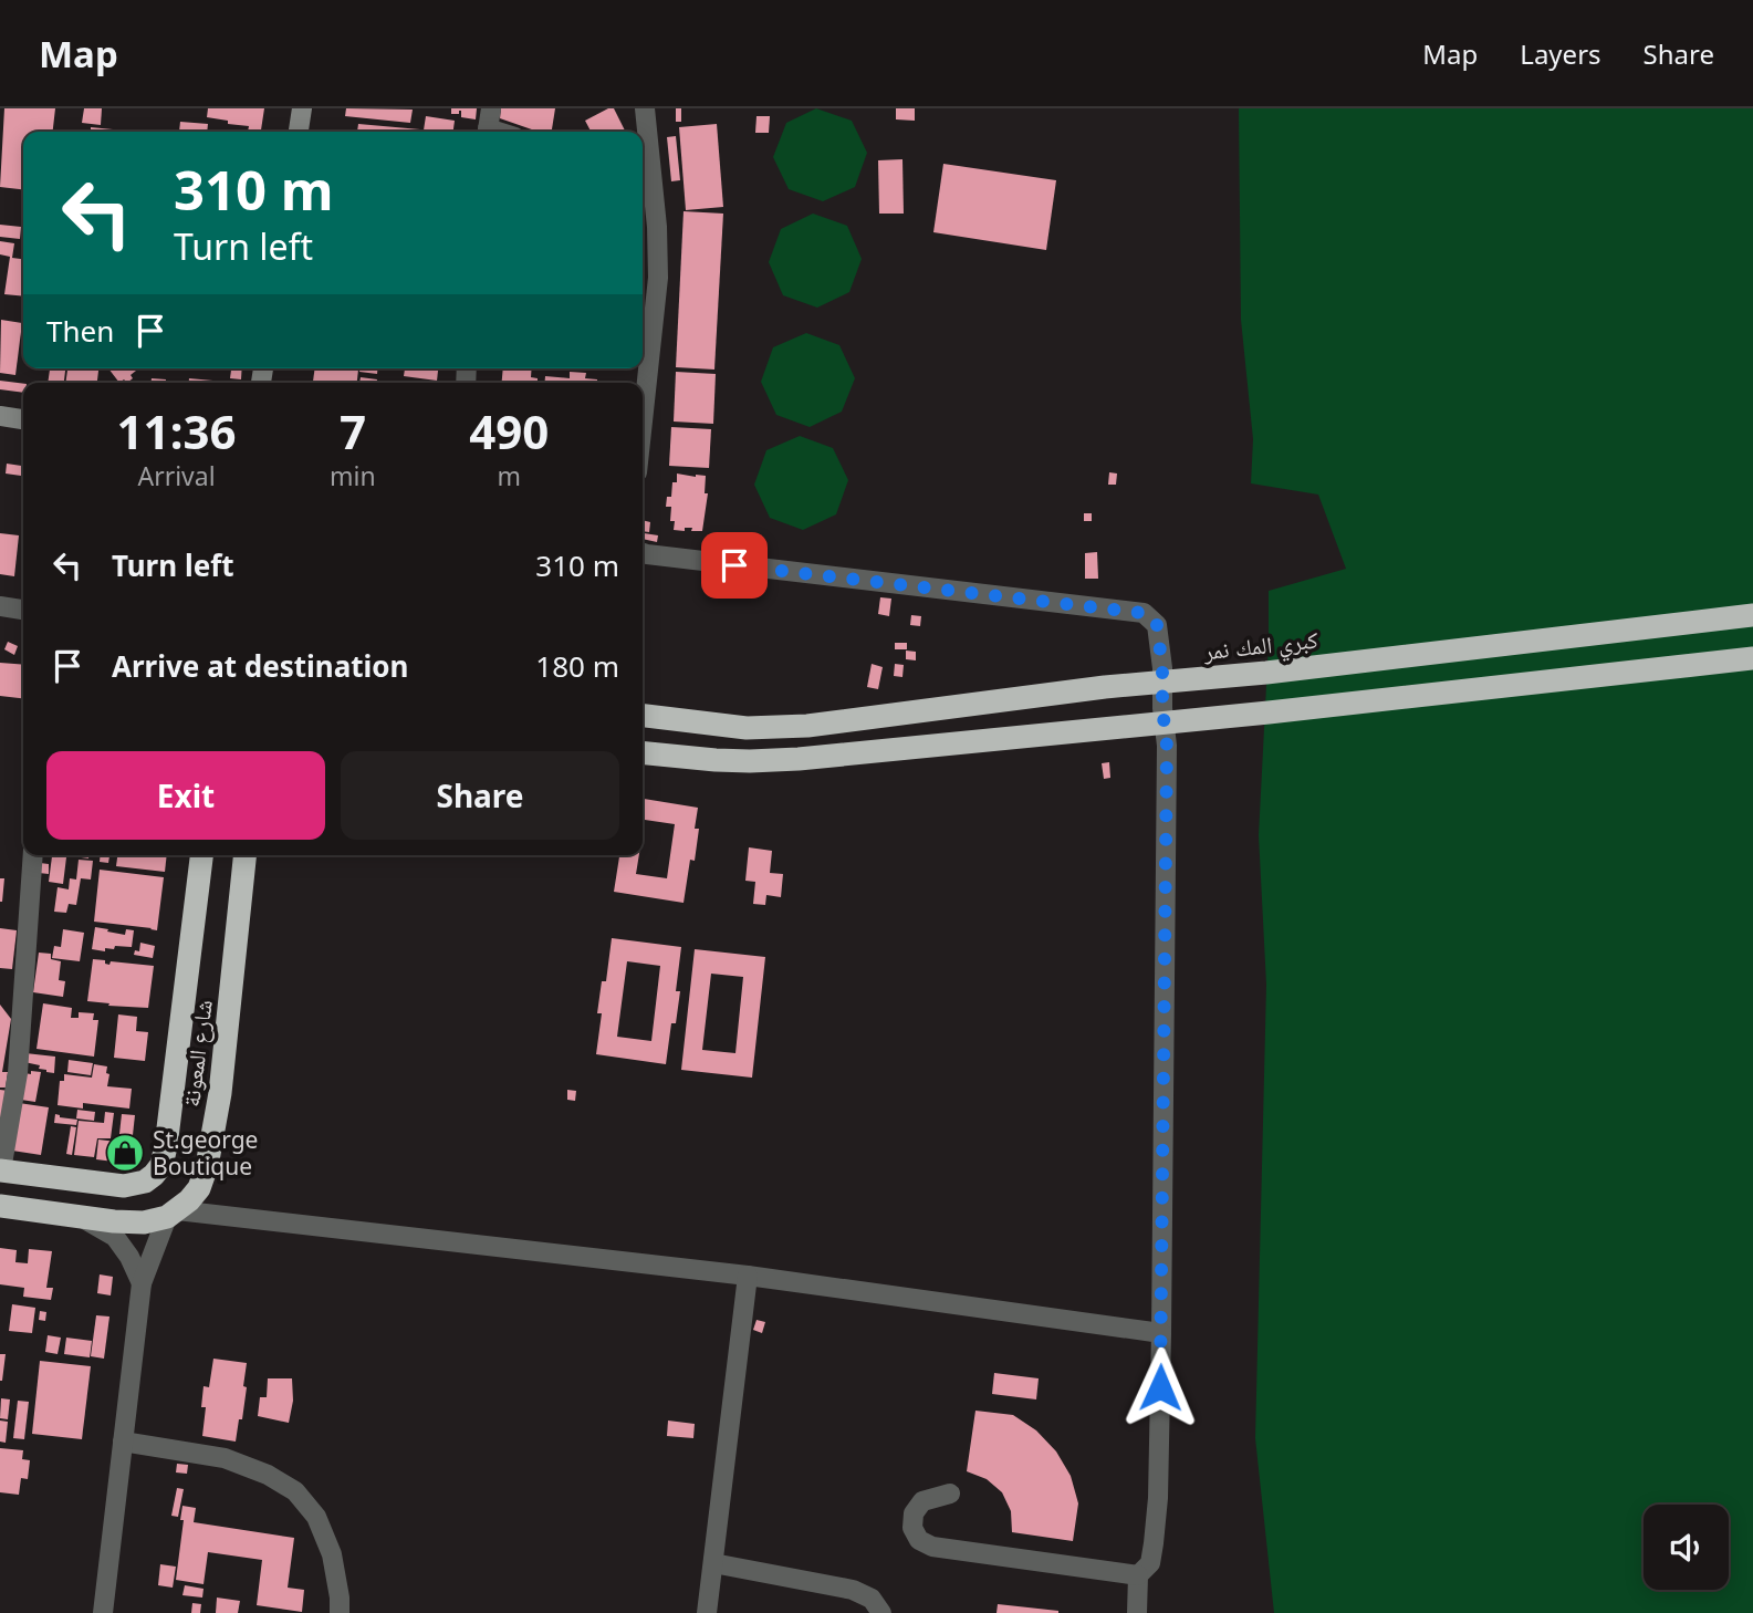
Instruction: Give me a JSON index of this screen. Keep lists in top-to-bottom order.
{
  "streets": {
    "highway": ["كبري المك نمر", "شارع المعونة"]
  },
  "places": {
    "shop": ["St.george Boutique"]
  },
  "page": {
    "header": "Map",
    "nav": ["Map", "Layers", "Share"],
    "turn": ["310 m", "Turn left"],
    "then": "Then",
    "eta": [
      "11:36",
      "Arrival",
      "7",
      "min",
      "490",
      "m"
    ],
    "list": [
      {
        "name": "Turn left",
        "value": "310 m"
      },
      {
        "name": "Arrive at destination",
        "value": "180 m"
      }
    ],
    "buttons": ["Exit", "Share"]
  }
}
